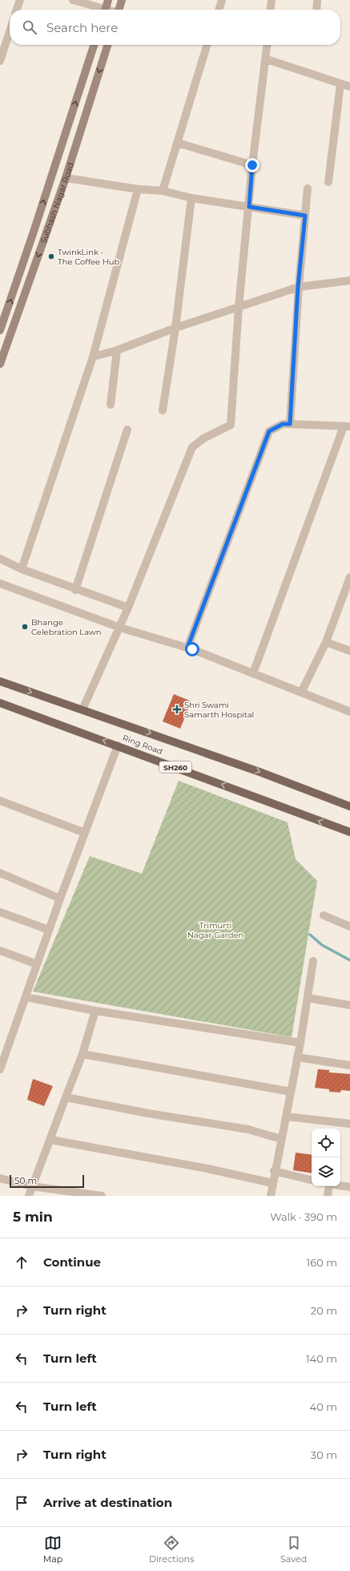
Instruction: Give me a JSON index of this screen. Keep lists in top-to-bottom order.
{
  "streets": {
    "main road": ["Ring Road", "SH260"],
    "street": ["Subhash Nagar Road"]
  },
  "parks": ["Trimurti Nagar Garden"],
  "places": {
    "other": ["TwinkLink - The Coffee Hub", "Bhange Celebration Lawn"],
    "health": ["Shri Swami Samarth Hospital"]
  },
  "scale_bar": "50 m",
  "page": {
    "search": "Search here",
    "scale": "50 m",
    "heading": ["5 min", "Walk · 390 m"],
    "list": [
      ["Continue", "160 m"],
      ["Turn right", "20 m"],
      ["Turn left", "140 m"],
      ["Turn left", "40 m"],
      ["Turn right", "30 m"],
      "Arrive at destination"
    ],
    "nav": ["Map", "Directions", "Saved"]
  }
}
